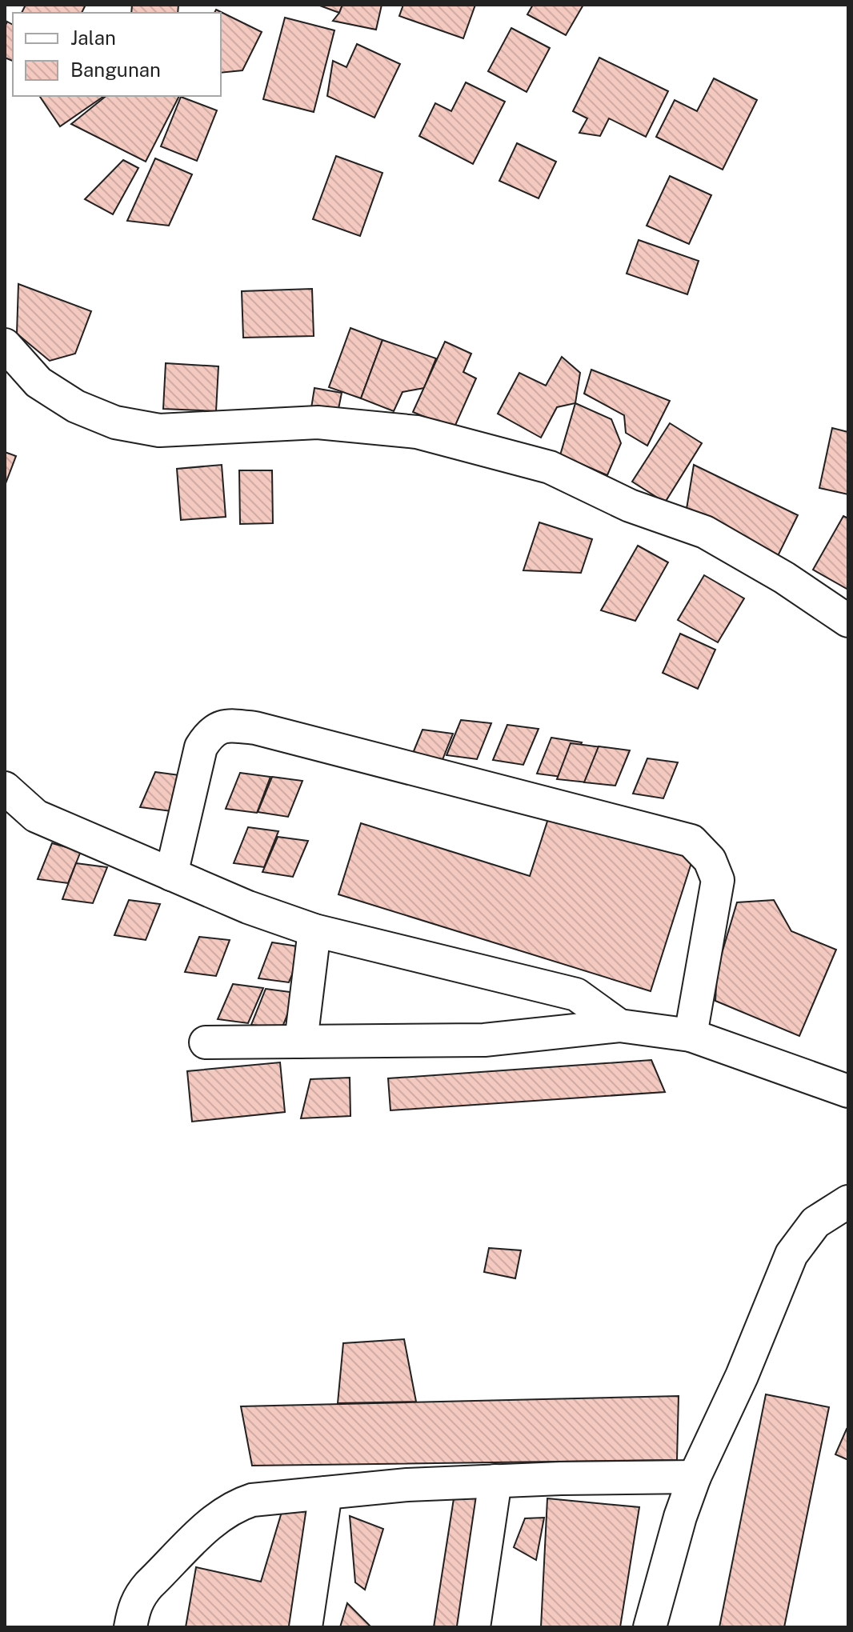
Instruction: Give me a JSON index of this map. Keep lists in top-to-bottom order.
{
  "legend": ["Jalan", "Bangunan"]
}
